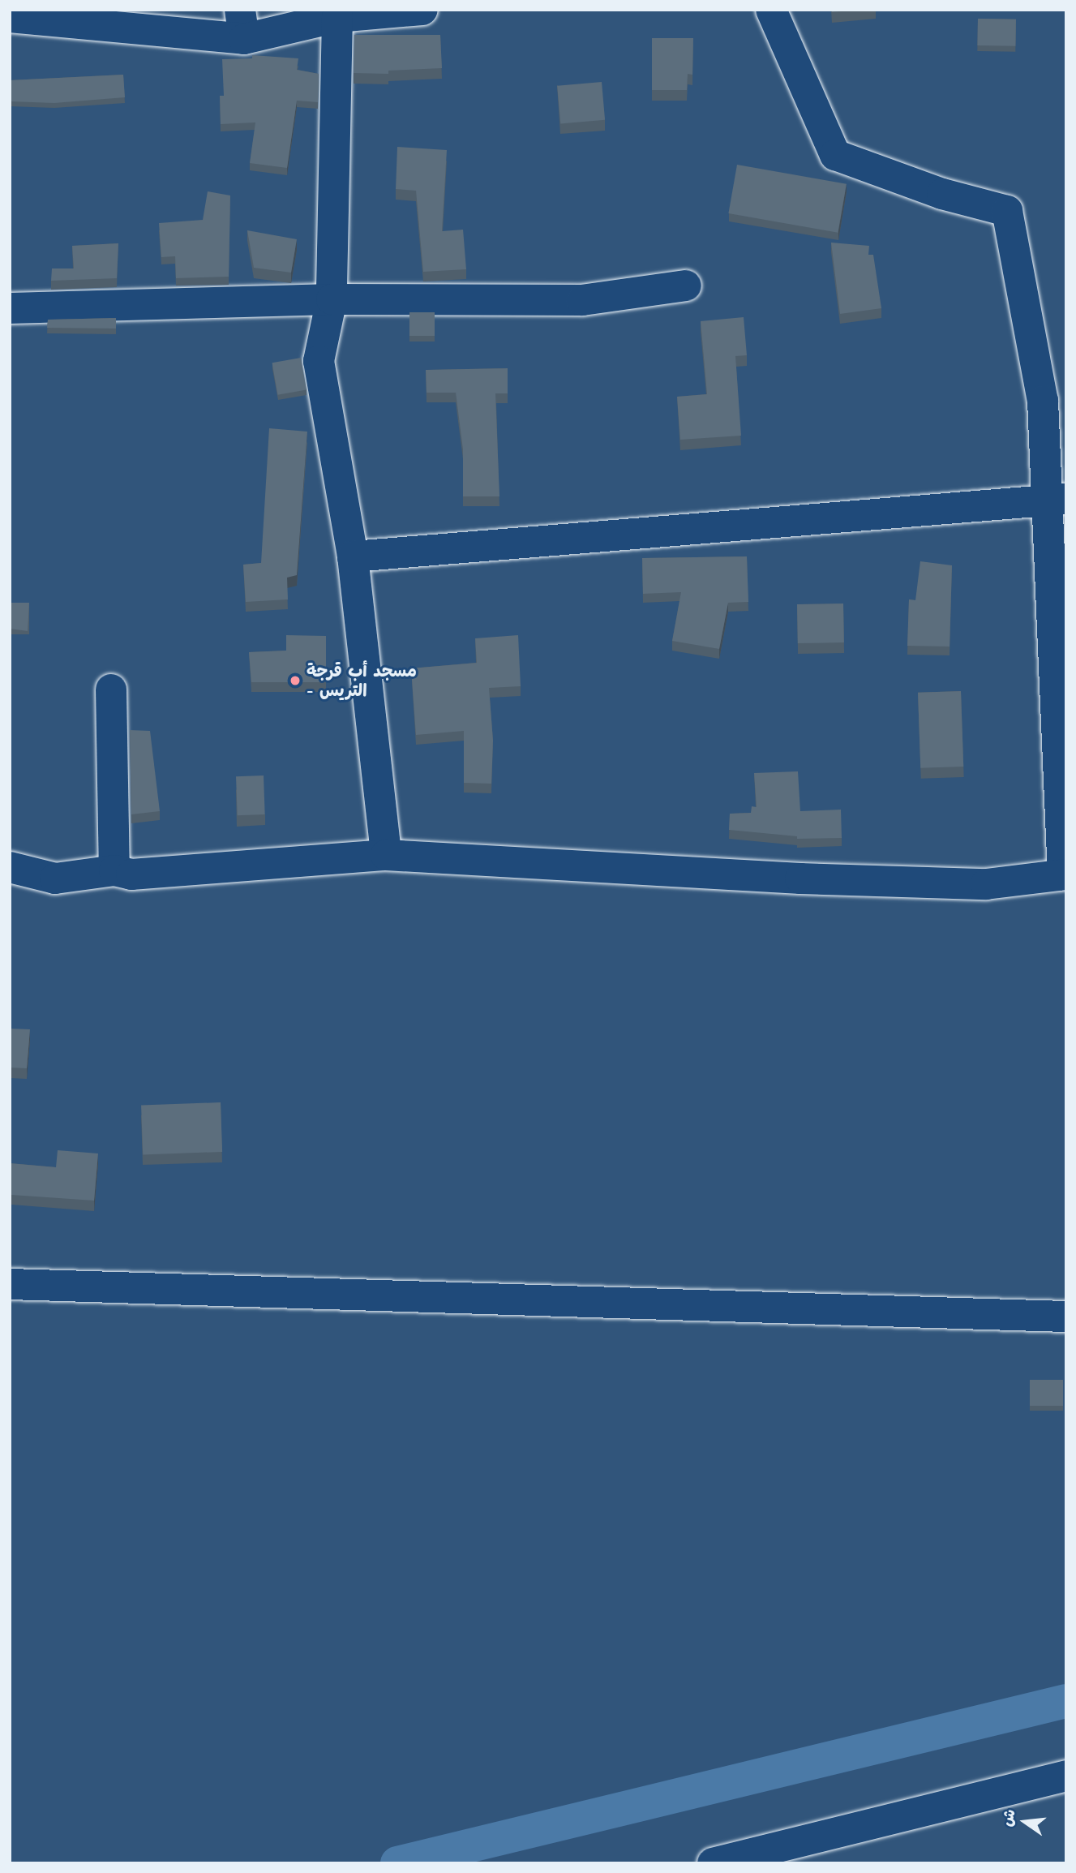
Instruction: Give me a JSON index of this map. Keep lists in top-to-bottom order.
{
  "places": ["مسجد أب قرجة - التريس"],
  "north": "left"
}
